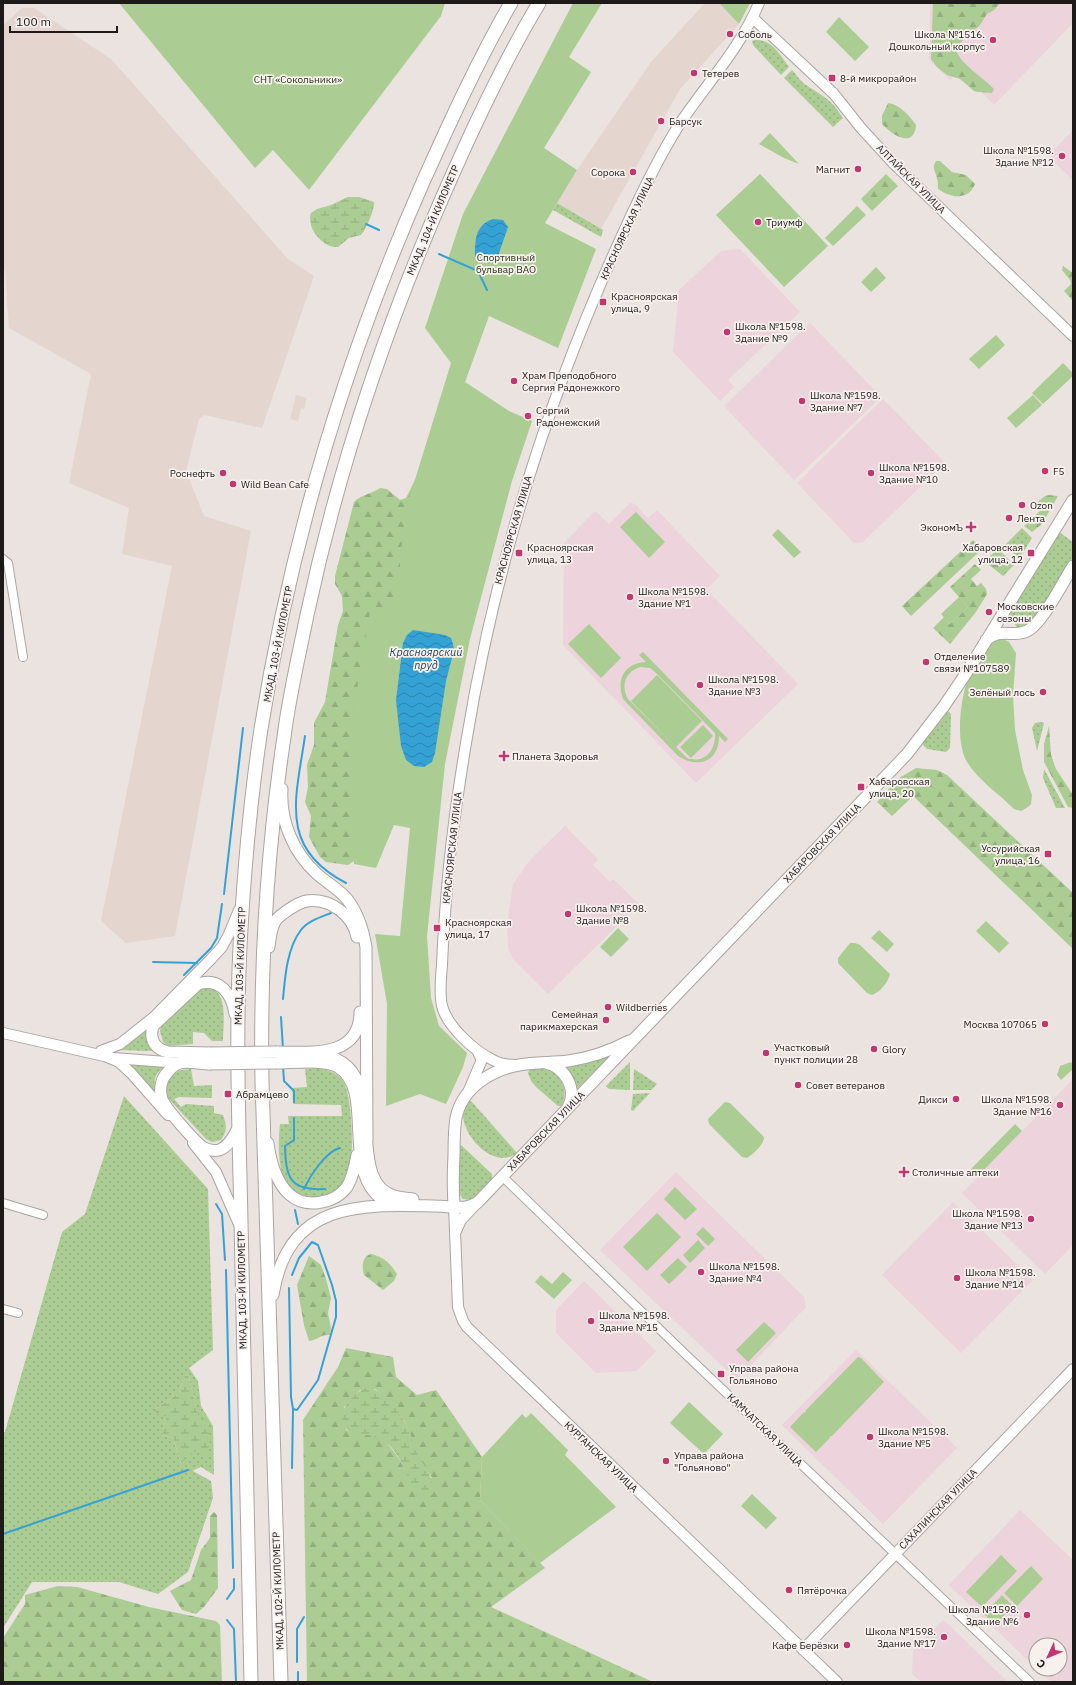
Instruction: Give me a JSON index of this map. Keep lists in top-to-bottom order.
{
  "streets": {
    "highway": ["МКАД, 104-Й КИЛОМЕТР", "МКАД, 103-Й КИЛОМЕТР", "МКАД, 102-Й КИЛОМЕТР"],
    "main road": ["ХАБАРОВСКАЯ УЛИЦА", "КУРГАНСКАЯ УЛИЦА"],
    "street": [
      "АЛТАЙСКАЯ УЛИЦА",
      "КРАСНОЯРСКАЯ УЛИЦА",
      "КАМЧАТСКАЯ УЛИЦА",
      "САХАЛИНСКАЯ УЛИЦА"
    ]
  },
  "crossings": [
    ["АЛТАЙСКАЯ УЛИЦА", "КРАСНОЯРСКАЯ УЛИЦА"],
    ["КРАСНОЯРСКАЯ УЛИЦА", "ХАБАРОВСКАЯ УЛИЦА"],
    ["ХАБАРОВСКАЯ УЛИЦА", "КАМЧАТСКАЯ УЛИЦА"],
    ["ХАБАРОВСКАЯ УЛИЦА", "КУРГАНСКАЯ УЛИЦА"],
    ["КАМЧАТСКАЯ УЛИЦА", "САХАЛИНСКАЯ УЛИЦА"],
    ["КУРГАНСКАЯ УЛИЦА", "САХАЛИНСКАЯ УЛИЦА"]
  ],
  "water": ["Красноярский пруд"],
  "parks": ["СНТ «Сокольники»", "Спортивный бульвар ВАО"],
  "places": {
    "other": [
      "Соболь",
      "Школа №1516. Дошкольный корпус",
      "Тетерев",
      "Барсук",
      "Школа №1598. Здание №12",
      "Магнит",
      "Сорока",
      "Триумф",
      "Школа №1598. Здание №9",
      "Храм Преподобного Сергия Радонежкого",
      "Школа №1598. Здание №7",
      "Сергий Радонежский",
      "F5",
      "Роснефть",
      "Школа №1598. Здание №10",
      "Wild Bean Cafe",
      "Ozon",
      "Лента",
      "Школа №1598. Здание №1",
      "Московские сезоны",
      "Отделение связи №107589",
      "Школа №1598. Здание №3",
      "Зелёный лось",
      "Школа №1598. Здание №8",
      "Wildberries",
      "Семейная парикмахерская",
      "Москва 107065",
      "Glory",
      "Участковый пункт полиции 28",
      "Совет ветеранов",
      "Дикси",
      "Школа №1598. Здание №16",
      "Школа №1598. Здание №13",
      "Школа №1598. Здание №4",
      "Школа №1598. Здание №14",
      "Школа №1598. Здание №15",
      "Школа №1598. Здание №5",
      "Управа района \"Гольяново\"",
      "Пятёрочка",
      "Школа №1598. Здание №6",
      "Школа №1598. Здание №17",
      "Кафе Берёзки"
    ],
    "transit": [
      "8-й микрорайон",
      "Красноярская улица, 9",
      "Красноярская улица, 13",
      "Хабаровская улица, 12",
      "Хабаровская улица, 20",
      "Уссурийская улица, 16",
      "Красноярская улица, 17",
      "Абрамцево",
      "Управа района Гольяново"
    ],
    "health": ["ЭкономЪ", "Планета Здоровья", "Столичные аптеки"]
  },
  "scale_bar": "100 m",
  "north": "bottom left"
}
